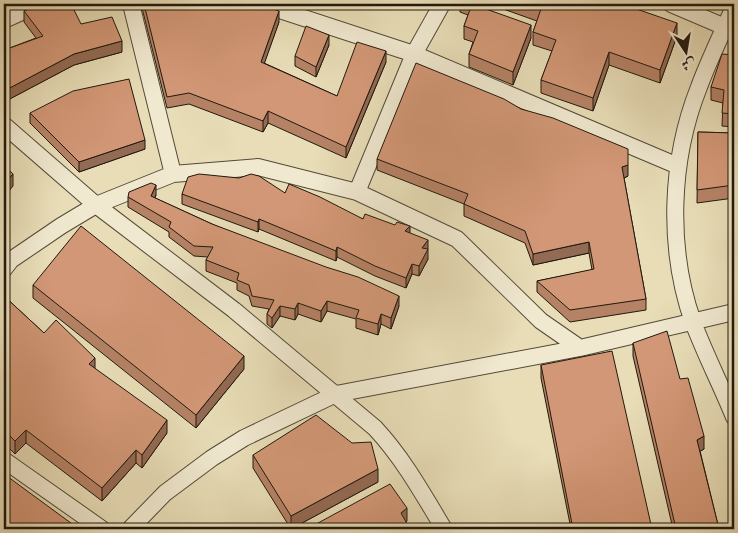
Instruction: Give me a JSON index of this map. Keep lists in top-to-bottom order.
{
  "north": "bottom"
}
